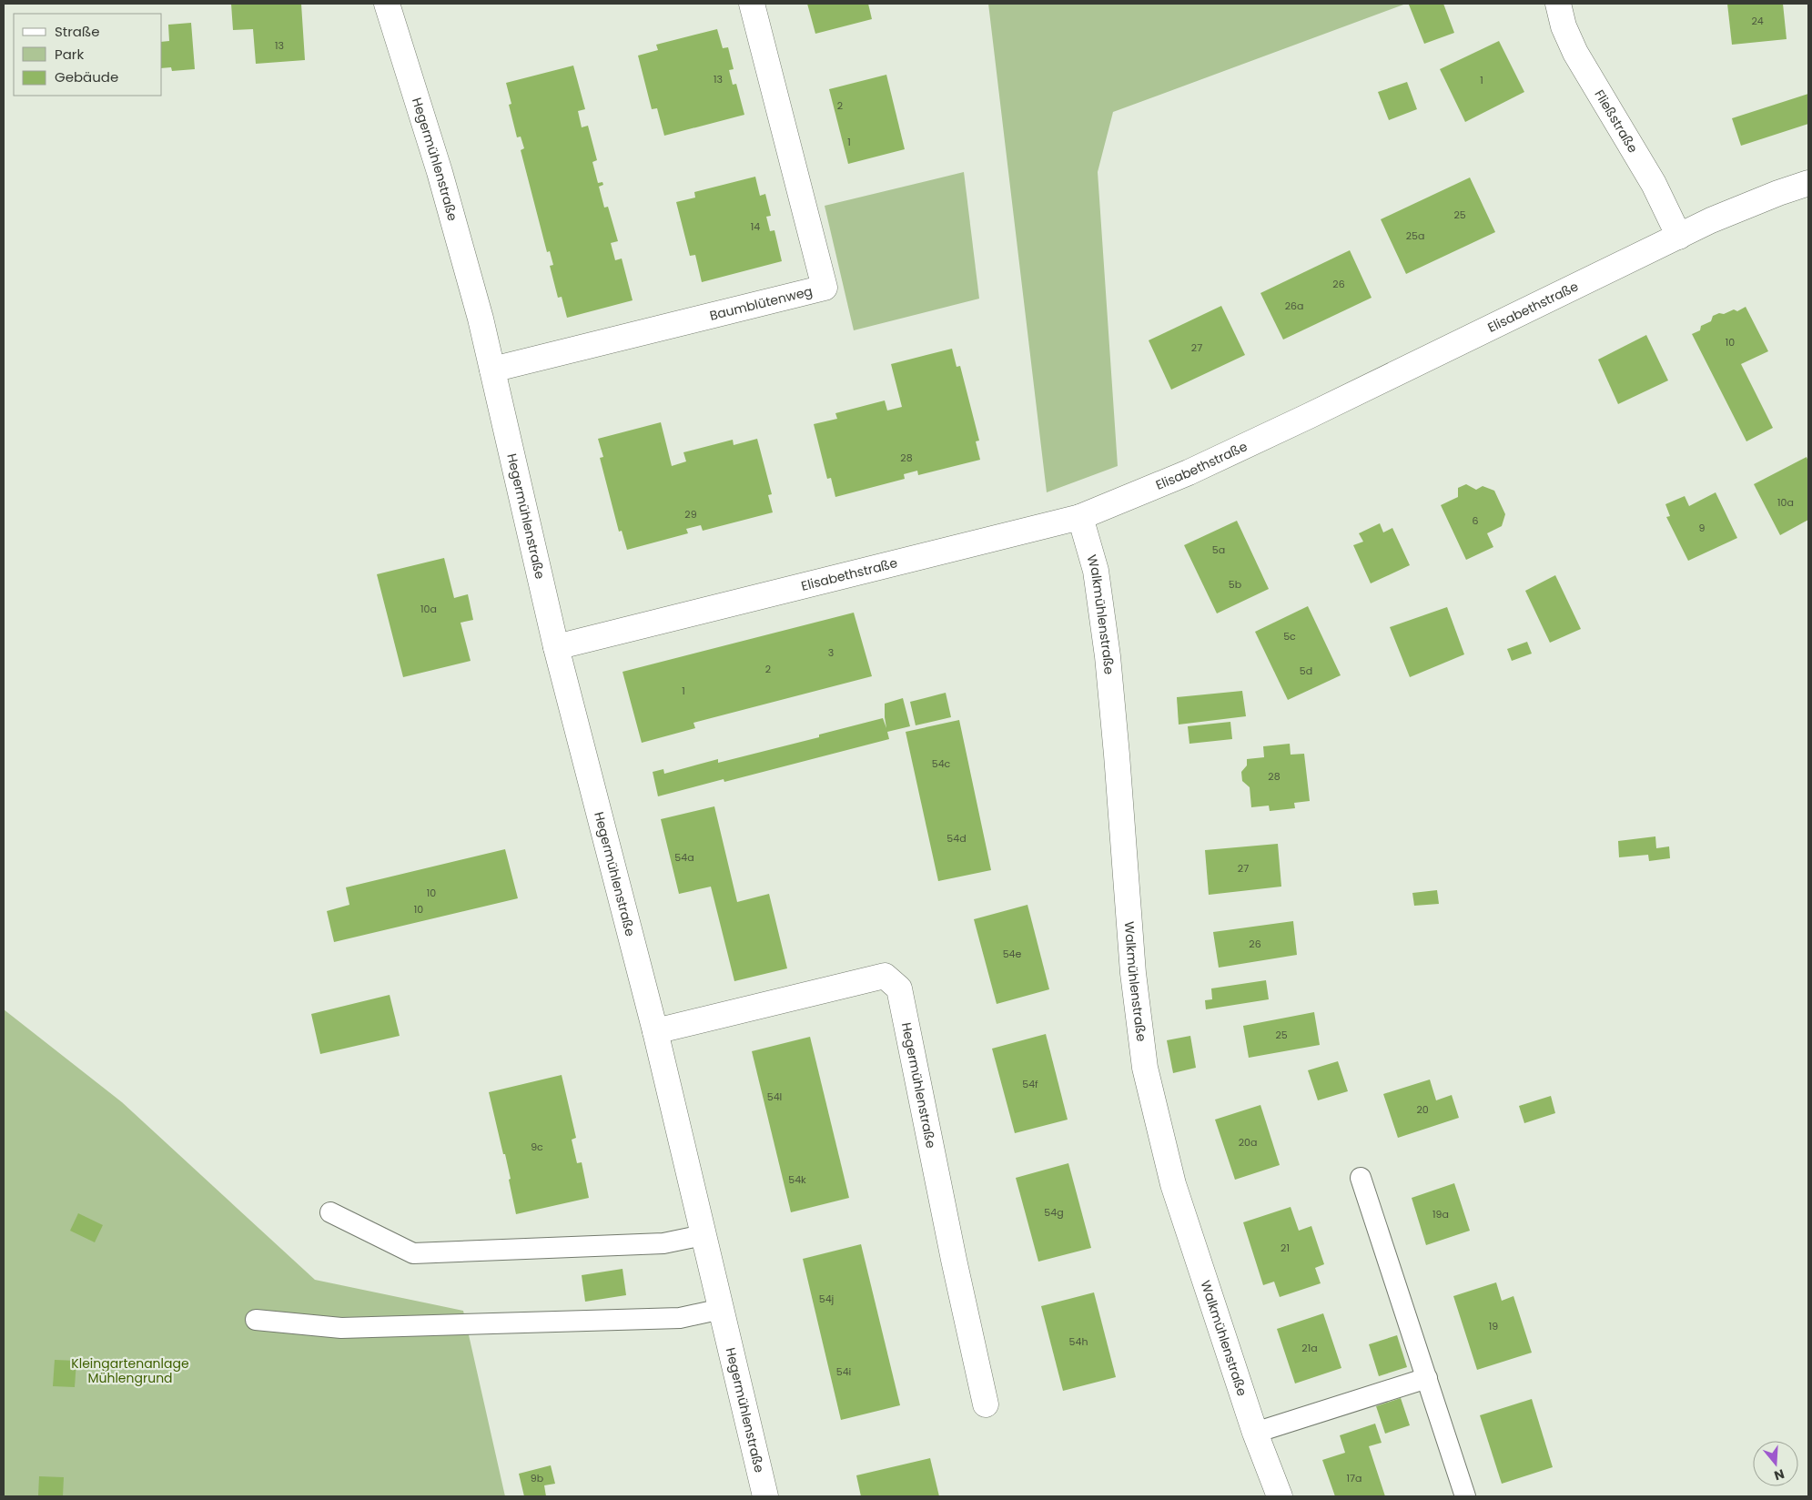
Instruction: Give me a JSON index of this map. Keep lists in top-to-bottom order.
{
  "streets": {
    "street": [
      "Fließstraße",
      "Hegermühlenstraße",
      "Baumblütenweg",
      "Elisabethstraße",
      "Walkmühlenstraße"
    ]
  },
  "crossings": [
    ["Fließstraße", "Elisabethstraße"],
    ["Hegermühlenstraße", "Baumblütenweg"],
    ["Hegermühlenstraße", "Elisabethstraße"],
    ["Elisabethstraße", "Walkmühlenstraße"]
  ],
  "parks": ["Kleingartenanlage Mühlengrund"],
  "house_numbers": [
    "24",
    "13",
    "13",
    "1",
    "2",
    "1",
    "25",
    "14",
    "25a",
    "26",
    "26a",
    "10",
    "27",
    "28",
    "10a",
    "29",
    "6",
    "9",
    "5a",
    "5b",
    "10a",
    "5c",
    "3",
    "2",
    "5d",
    "1",
    "54c",
    "28",
    "54d",
    "54a",
    "27",
    "10",
    "10",
    "26",
    "54e",
    "25",
    "54f",
    "54l",
    "20",
    "20a",
    "9c",
    "54k",
    "54g",
    "19a",
    "21",
    "54j",
    "19",
    "54h",
    "21a",
    "54i",
    "9b",
    "17a"
  ],
  "legend": ["Straße", "Park", "Gebäude"],
  "north": "bottom"
}
